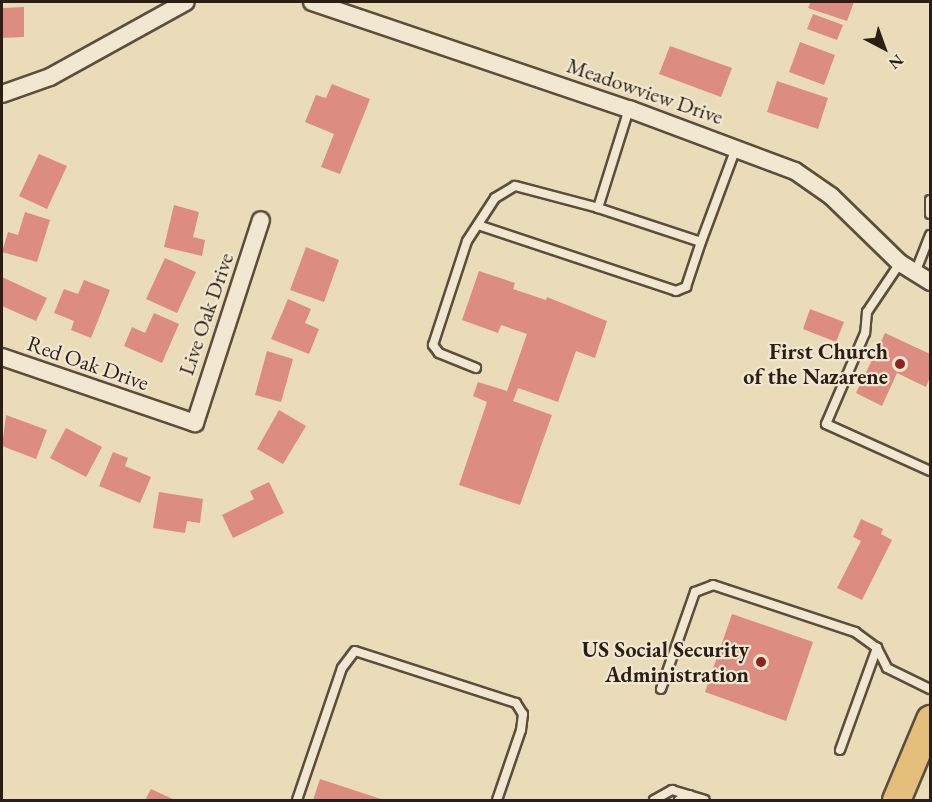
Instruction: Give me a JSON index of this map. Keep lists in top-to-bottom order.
{
  "streets": {
    "street": ["Meadowview Drive", "Live Oak Drive", "Red Oak Drive"]
  },
  "crossings": [
    ["Live Oak Drive", "Red Oak Drive"]
  ],
  "places": ["First Church of the Nazarene", "US Social Security Administration"],
  "north": "bottom right"
}
